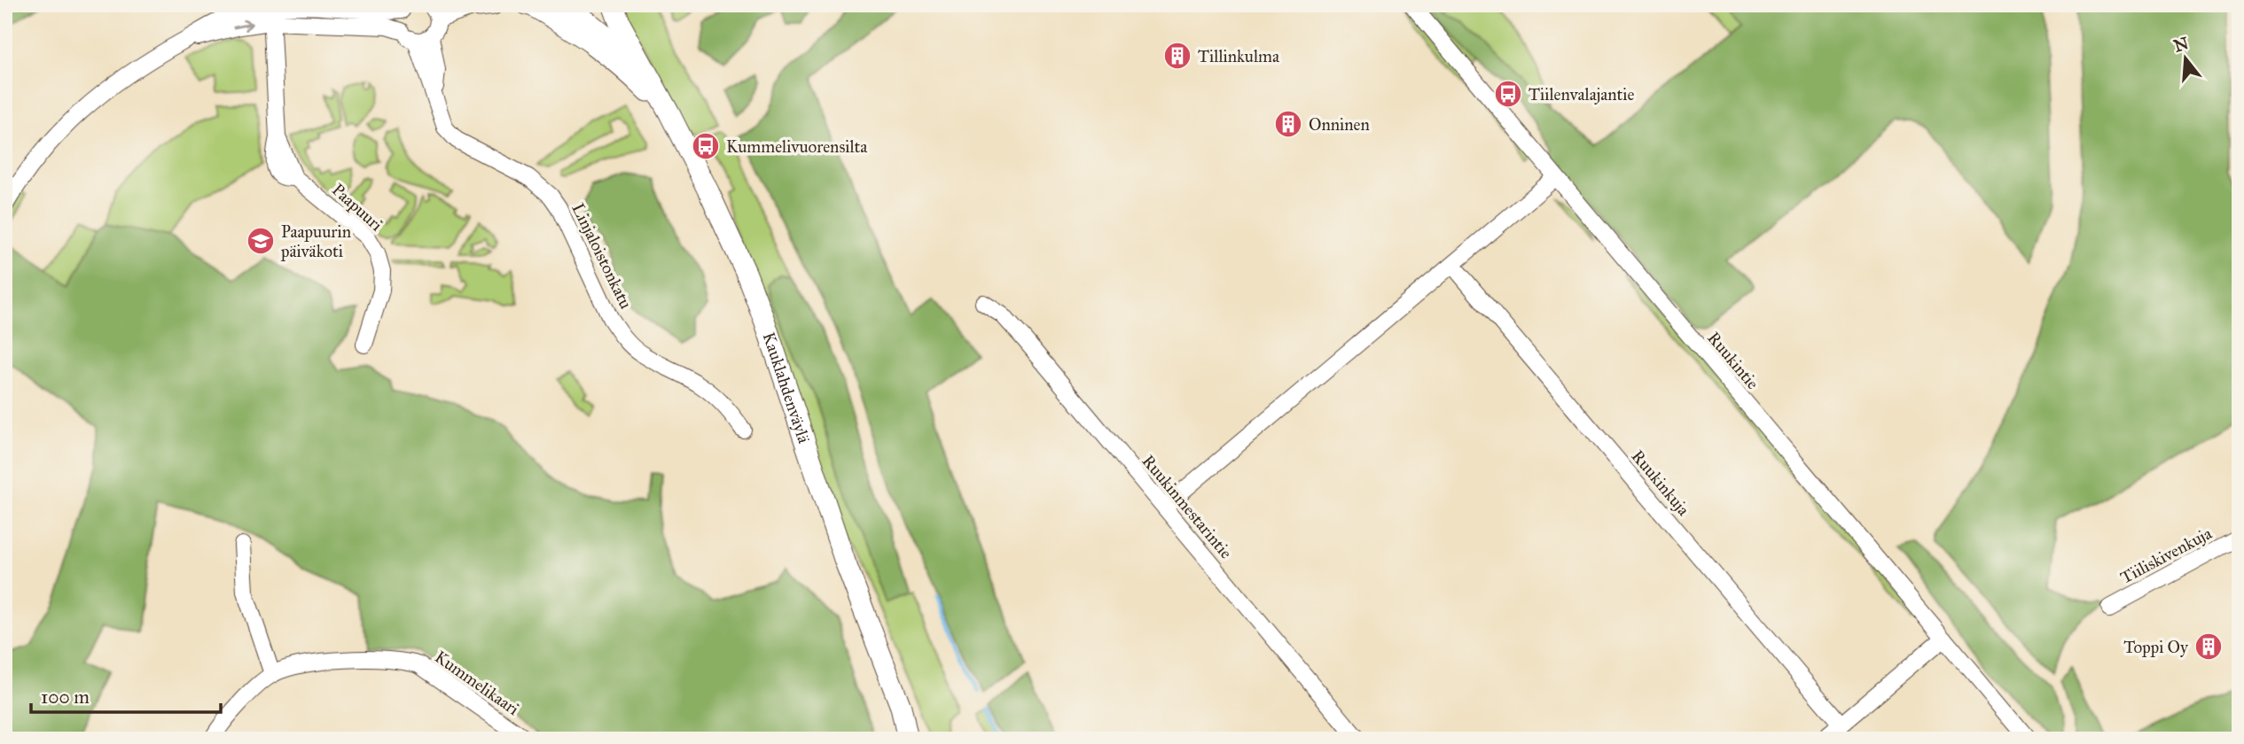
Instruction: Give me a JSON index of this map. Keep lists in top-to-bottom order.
{
  "streets": {
    "main road": ["Kauklahdenväylä"],
    "street": [
      "Paapuuri",
      "Linjaloistonkatu",
      "Ruukintie",
      "Ruukinkuja",
      "Ruukinmestarintie",
      "Tiiliskivenkuja",
      "Kummelikaari"
    ]
  },
  "places": {
    "building": ["Tillinkulma", "Onninen", "Toppi Oy"],
    "bus stop": ["Tiilenvalajantie", "Kummelivuorensilta"],
    "school or university": ["Paapuurin päiväkoti"]
  },
  "scale_bar": "100 m",
  "north": "top"
}
